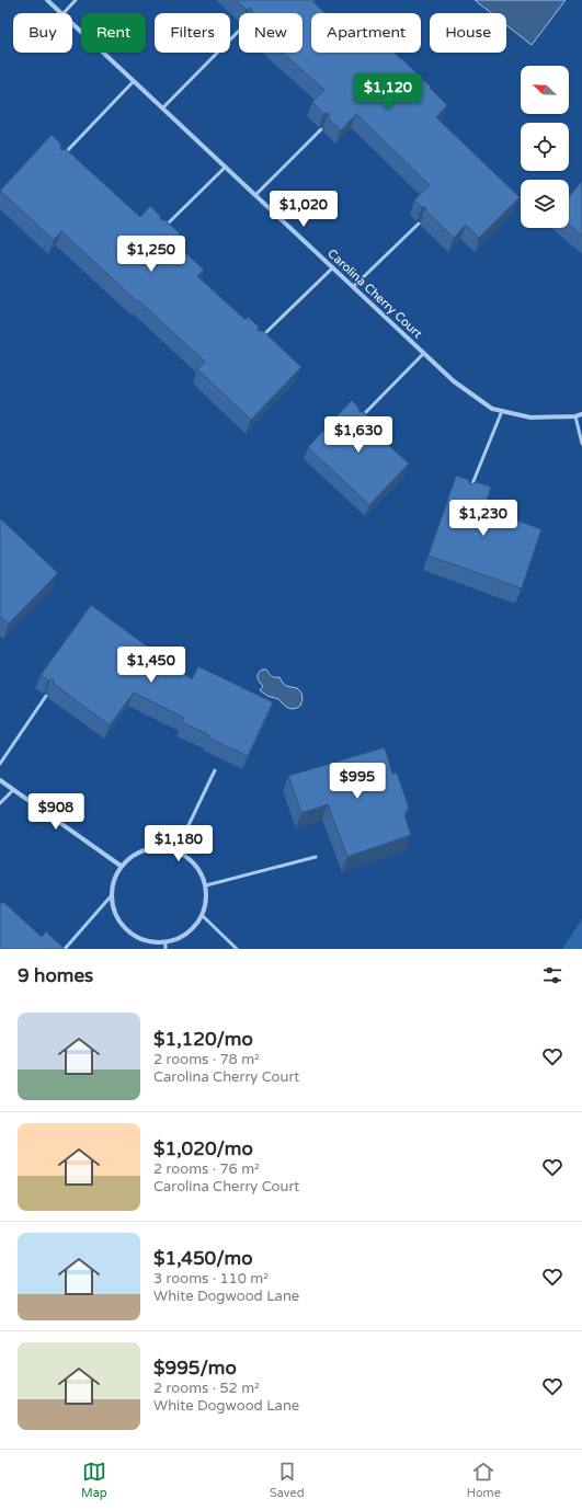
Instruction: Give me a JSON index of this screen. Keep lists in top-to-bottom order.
{
  "streets": {
    "street": ["Carolina Cherry Court"]
  },
  "north": "top left",
  "page": {
    "chip": [
      "Buy",
      "Rent",
      "Filters",
      "New",
      "Apartment",
      "House"
    ],
    "price": [
      "$1,120",
      "$1,020",
      "$1,250",
      "$1,630",
      "$1,230",
      "$1,450",
      "$995",
      "$908",
      "$1,180"
    ],
    "heading": "9 homes",
    "list": [
      {
        "name": "$1,120/mo",
        "note": "2 rooms · 78 m² · Carolina Cherry Court"
      },
      {
        "name": "$1,020/mo",
        "note": "2 rooms · 76 m² · Carolina Cherry Court"
      },
      {
        "name": "$1,450/mo",
        "note": "3 rooms · 110 m² · White Dogwood Lane"
      },
      {
        "name": "$995/mo",
        "note": "2 rooms · 52 m² · White Dogwood Lane"
      }
    ],
    "tabs": ["Map", "Saved", "Home"]
  }
}
